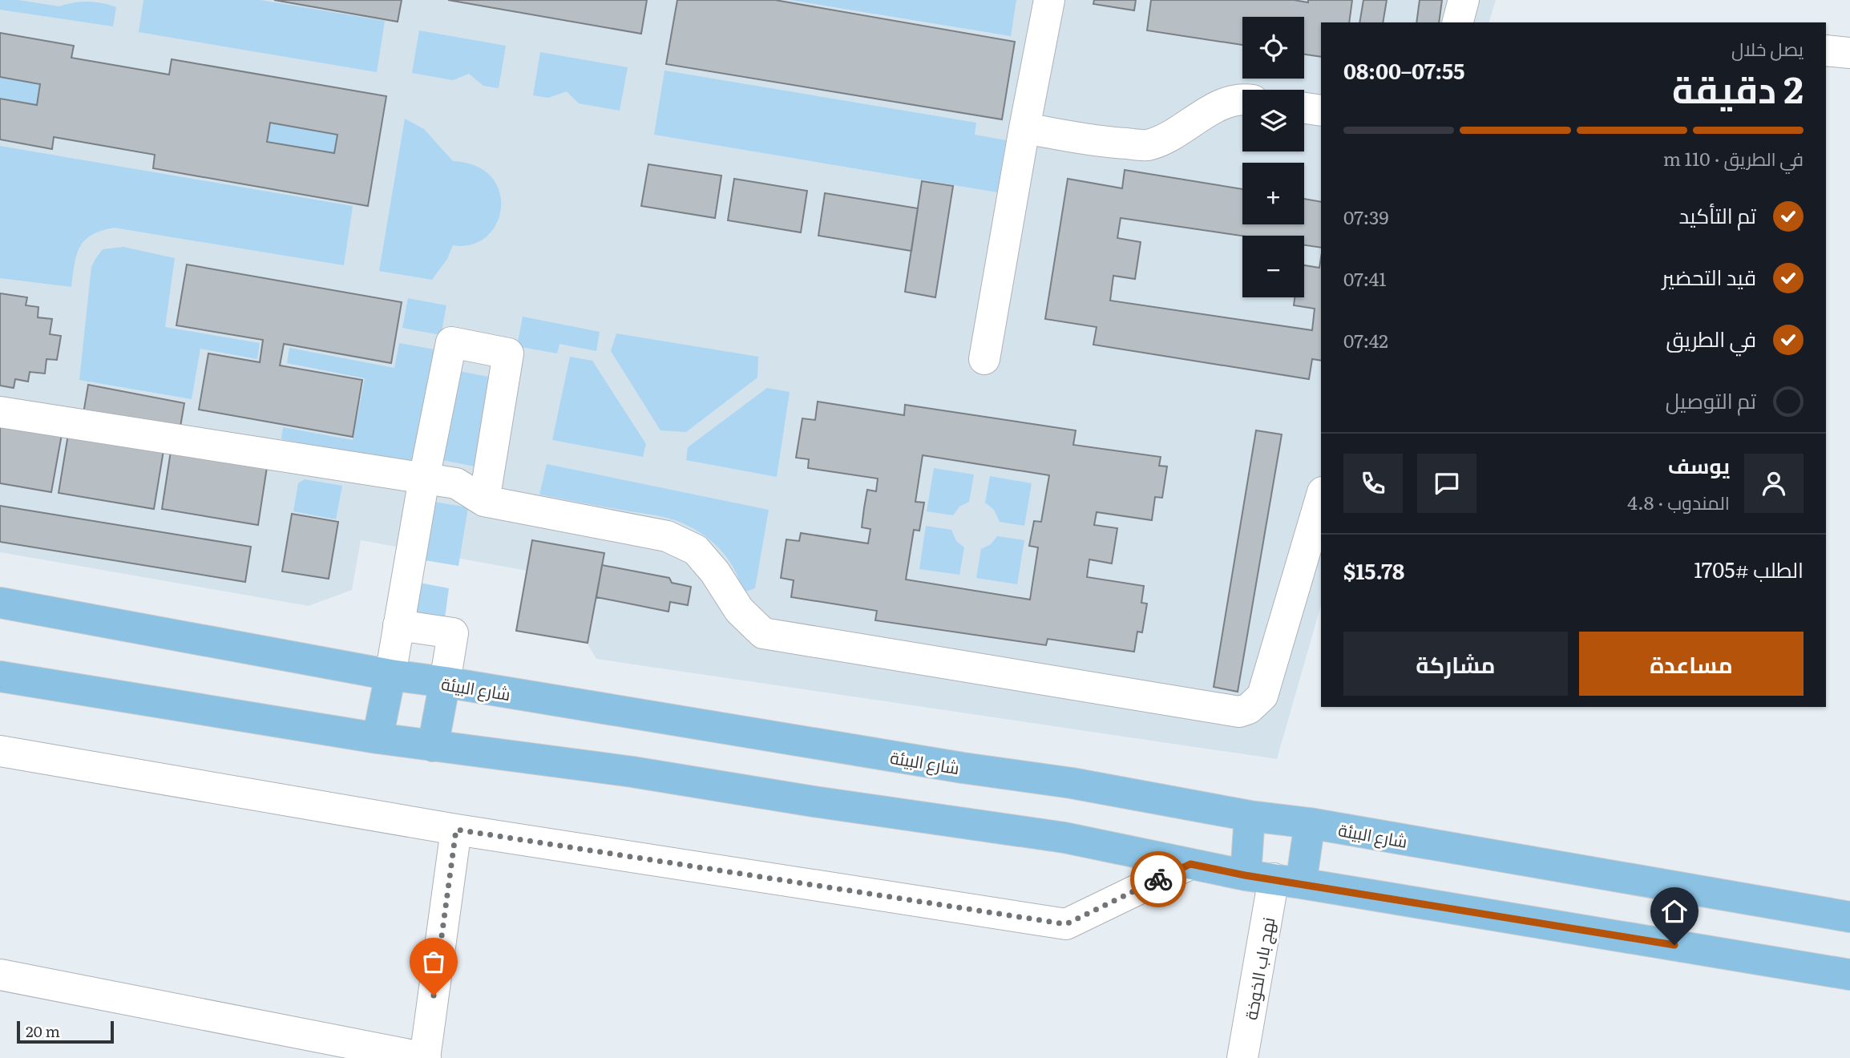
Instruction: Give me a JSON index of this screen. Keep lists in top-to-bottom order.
{
  "streets": {
    "main road": ["شارع البيئة"],
    "street": ["نهج باب الخوخة"]
  },
  "scale_bar": "20 m",
  "page": {
    "map_buttons": ["+", "−"],
    "heading": ["2 دقيقة", "يصل خلال", "07:55–08:00"],
    "panel": [
      "يوسف",
      "المندوب · 4.8",
      "الطلب #1705",
      "$15.78"
    ],
    "bar": "في الطريق · 110 m",
    "list": [
      ["تم التأكيد", "07:39"],
      ["قيد التحضير", "07:41"],
      ["في الطريق", "07:42"],
      "تم التوصيل"
    ],
    "buttons": ["مساعدة", "مشاركة"],
    "scale": "20 m"
  }
}
